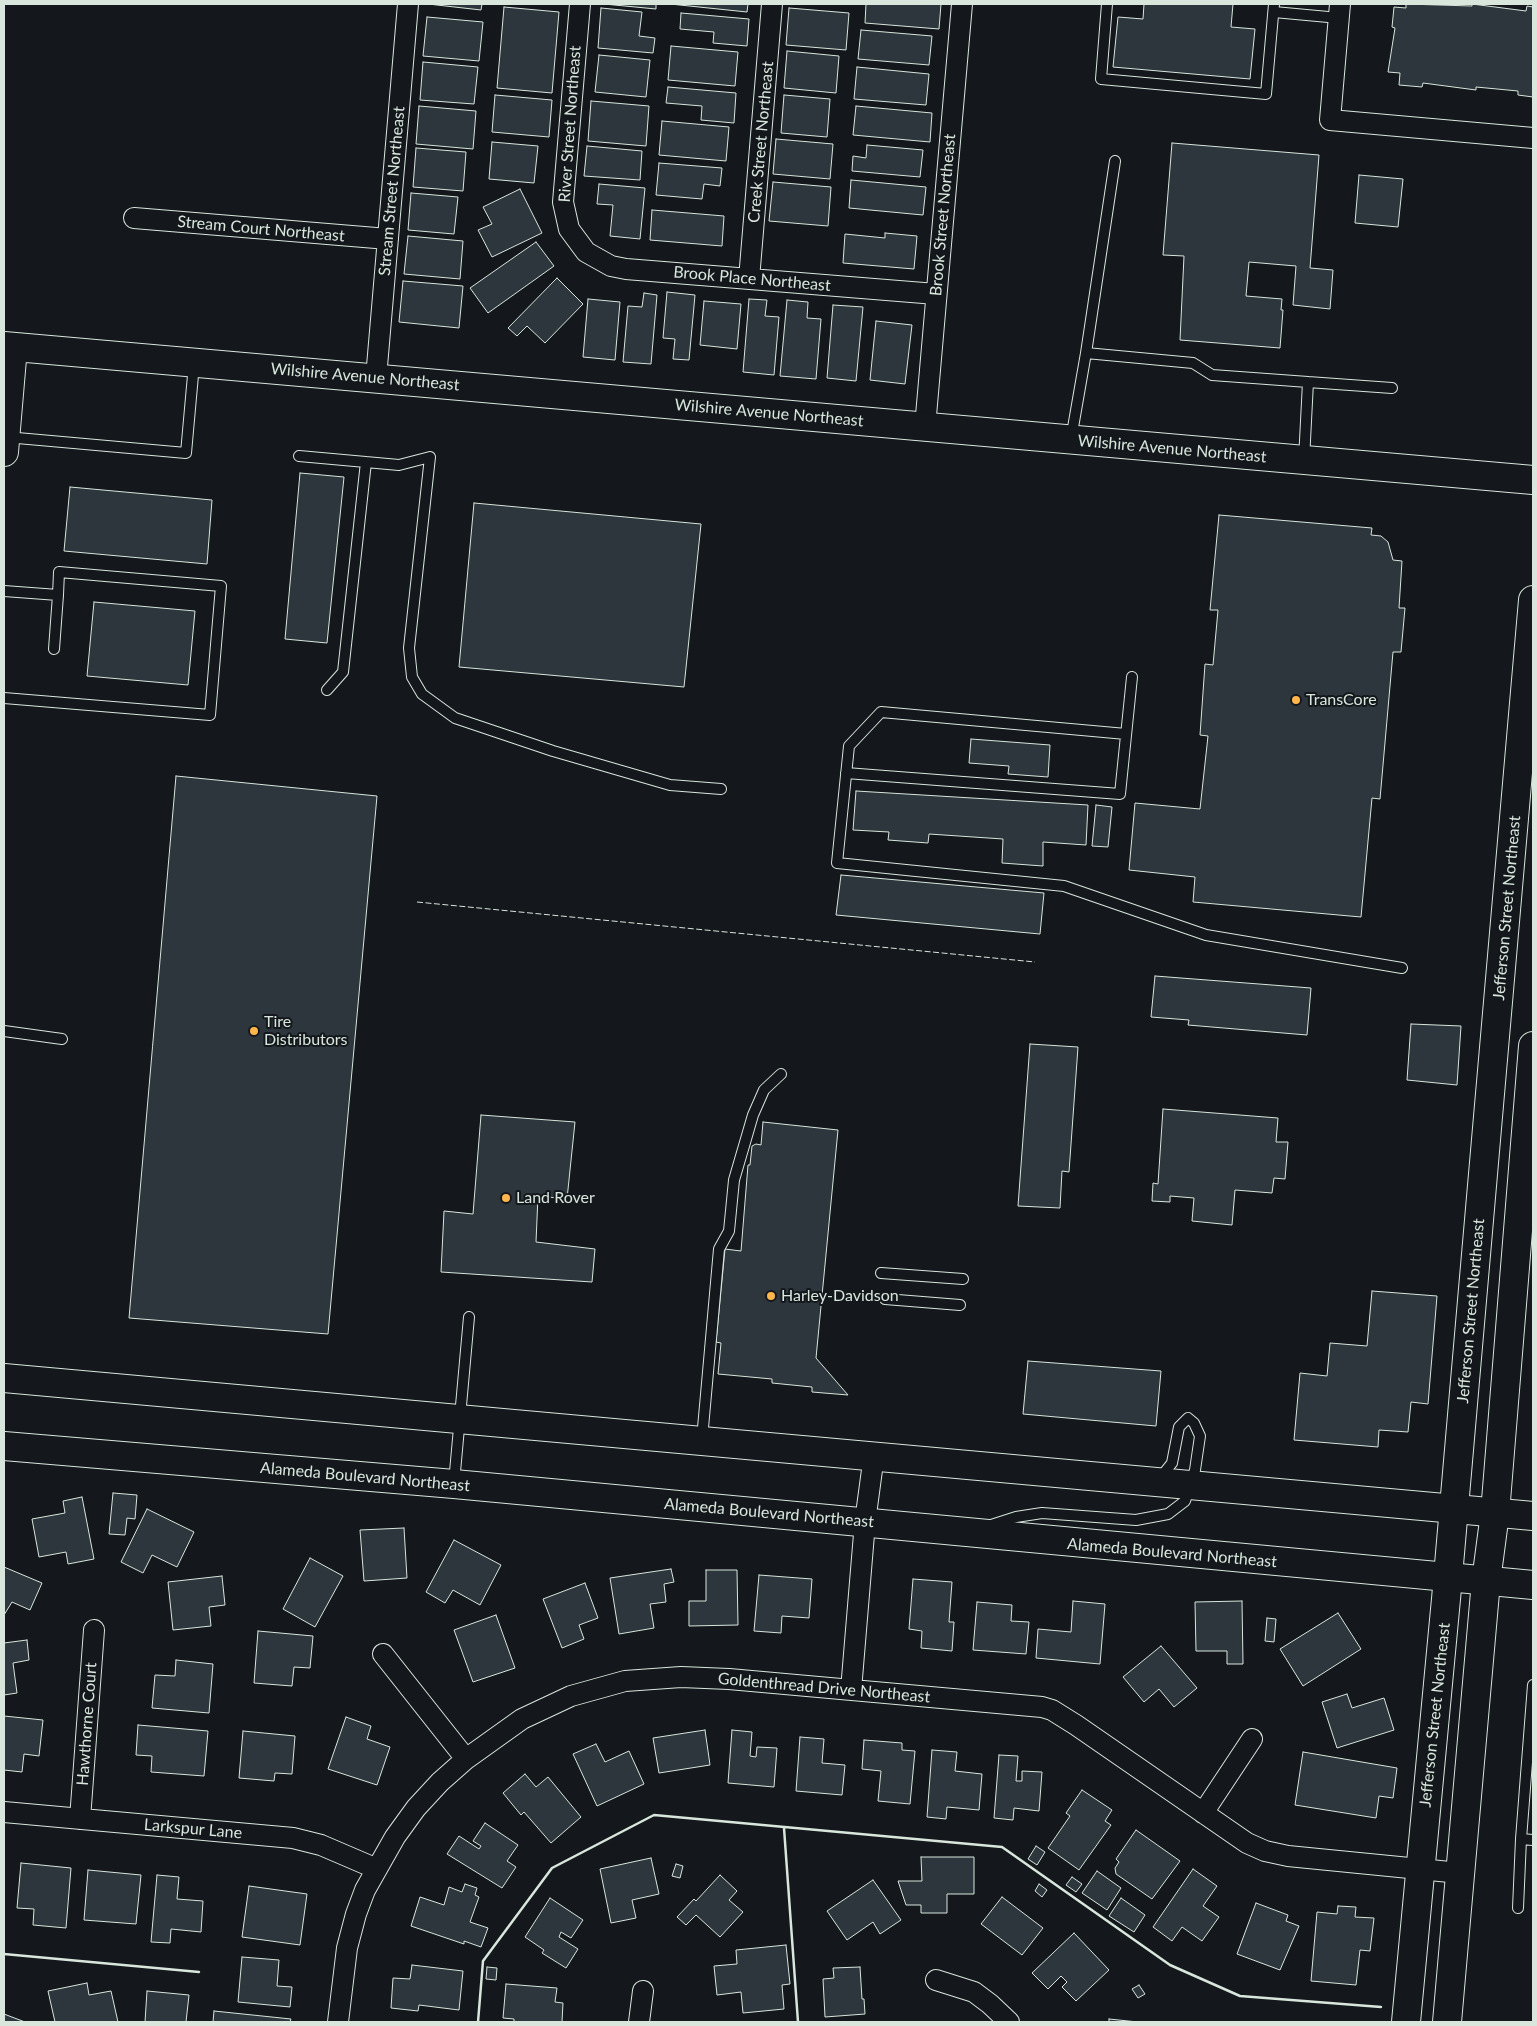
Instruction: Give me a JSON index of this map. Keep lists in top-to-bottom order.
{
  "streets": {
    "main road": ["Wilshire Avenue Northeast", "Jefferson Street Northeast", "Alameda Boulevard Northeast"],
    "street": [
      "River Street Northeast",
      "Creek Street Northeast",
      "Stream Street Northeast",
      "Brook Street Northeast",
      "Stream Court Northeast",
      "Brook Place Northeast",
      "Goldenthread Drive Northeast",
      "Hawthorne Court",
      "Larkspur Lane"
    ]
  },
  "crossings": [
    ["River Street Northeast", "Brook Place Northeast"],
    ["Creek Street Northeast", "Brook Place Northeast"],
    ["Stream Street Northeast", "Stream Court Northeast"],
    ["Stream Street Northeast", "Wilshire Avenue Northeast"],
    ["Brook Street Northeast", "Brook Place Northeast"],
    ["Brook Street Northeast", "Wilshire Avenue Northeast"],
    ["Jefferson Street Northeast", "Alameda Boulevard Northeast"],
    ["Jefferson Street Northeast", "Goldenthread Drive Northeast"],
    ["Goldenthread Drive Northeast", "Larkspur Lane"],
    ["Hawthorne Court", "Larkspur Lane"]
  ],
  "places": [
    "TransCore",
    "Tire Distributors",
    "Land Rover",
    "Harley-Davidson"
  ]
}
